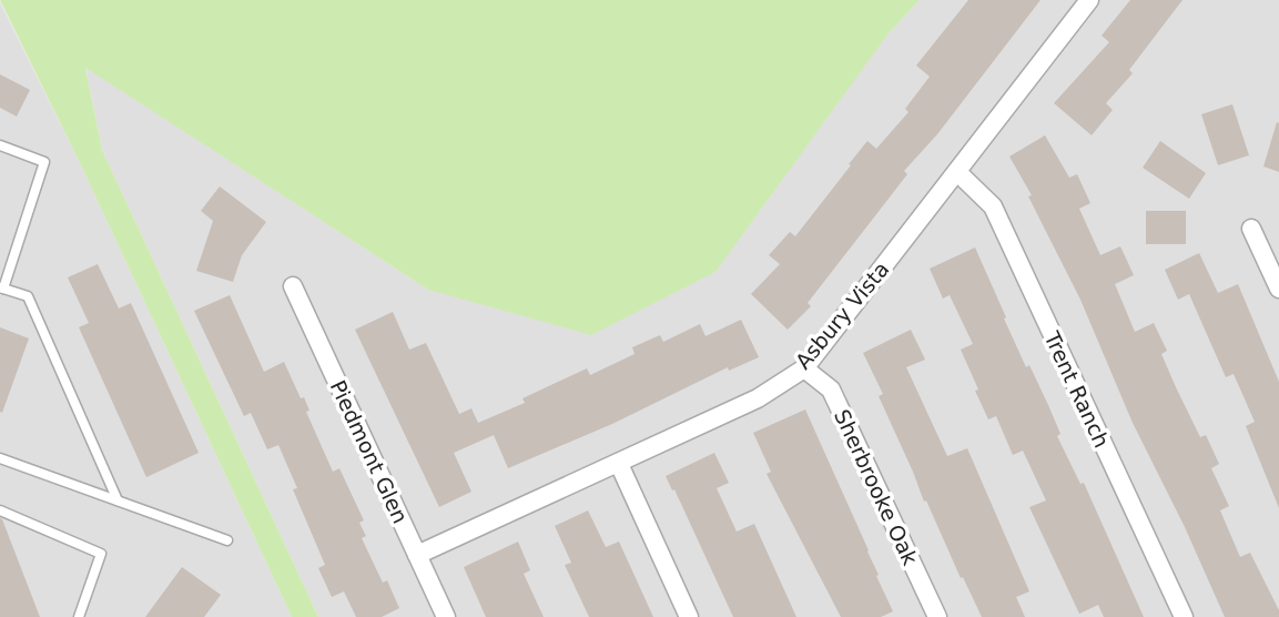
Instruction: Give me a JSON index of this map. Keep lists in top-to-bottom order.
{
  "streets": {
    "street": [
      "Asbury Vista",
      "Trent Ranch",
      "Piedmont Glen",
      "Sherbrooke Oak"
    ]
  },
  "crossings": [
    ["Asbury Vista", "Trent Ranch"],
    ["Asbury Vista", "Piedmont Glen"],
    ["Asbury Vista", "Sherbrooke Oak"]
  ]
}
